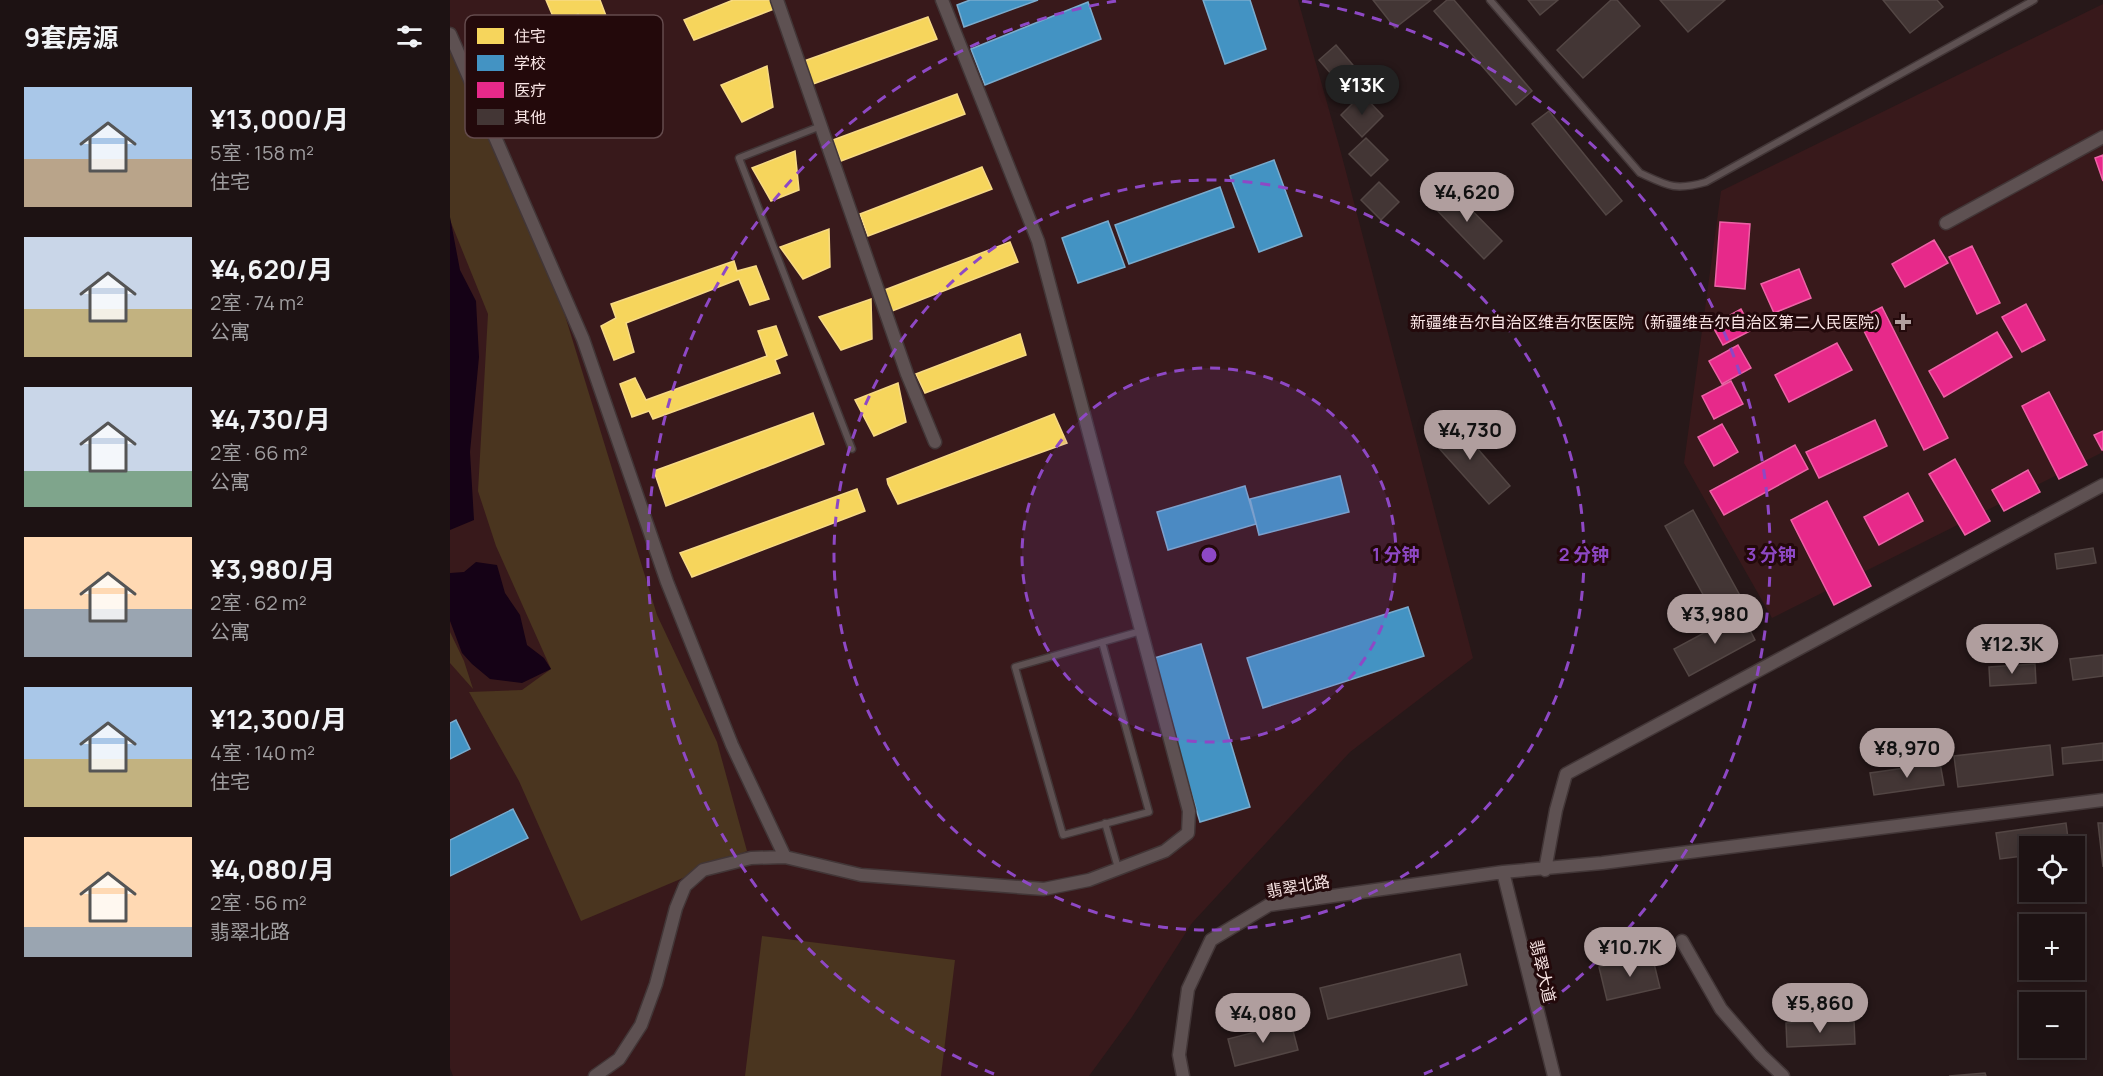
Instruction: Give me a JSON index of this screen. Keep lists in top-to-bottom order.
{
  "streets": {
    "street": ["翡翠北路", "翡翠大道"]
  },
  "crossings": [
    ["翡翠北路", "翡翠大道"]
  ],
  "places": {
    "health": ["新疆维吾尔自治区维吾尔医医院（新疆维吾尔自治区第二人民医院）"]
  },
  "legend": [
    "住宅",
    "学校",
    "医疗",
    "其他"
  ],
  "page": {
    "heading": "9套房源",
    "price": [
      "¥13K",
      "¥4,620",
      "¥4,730",
      "¥3,980",
      "¥12.3K",
      "¥8,970",
      "¥10.7K",
      "¥5,860",
      "¥4,080"
    ],
    "list": [
      {
        "name": "¥13,000/月",
        "note": "5室 · 158 m² · 住宅"
      },
      {
        "name": "¥4,620/月",
        "note": "2室 · 74 m² · 公寓"
      },
      {
        "name": "¥4,730/月",
        "note": "2室 · 66 m² · 公寓"
      },
      {
        "name": "¥3,980/月",
        "note": "2室 · 62 m² · 公寓"
      },
      {
        "name": "¥12,300/月",
        "note": "4室 · 140 m² · 住宅"
      },
      {
        "name": "¥4,080/月",
        "note": "2室 · 56 m² · 翡翠北路"
      }
    ],
    "map_buttons": ["+", "−"]
  },
  "rings": ["1 分钟", "2 分钟", "3 分钟"]
}
